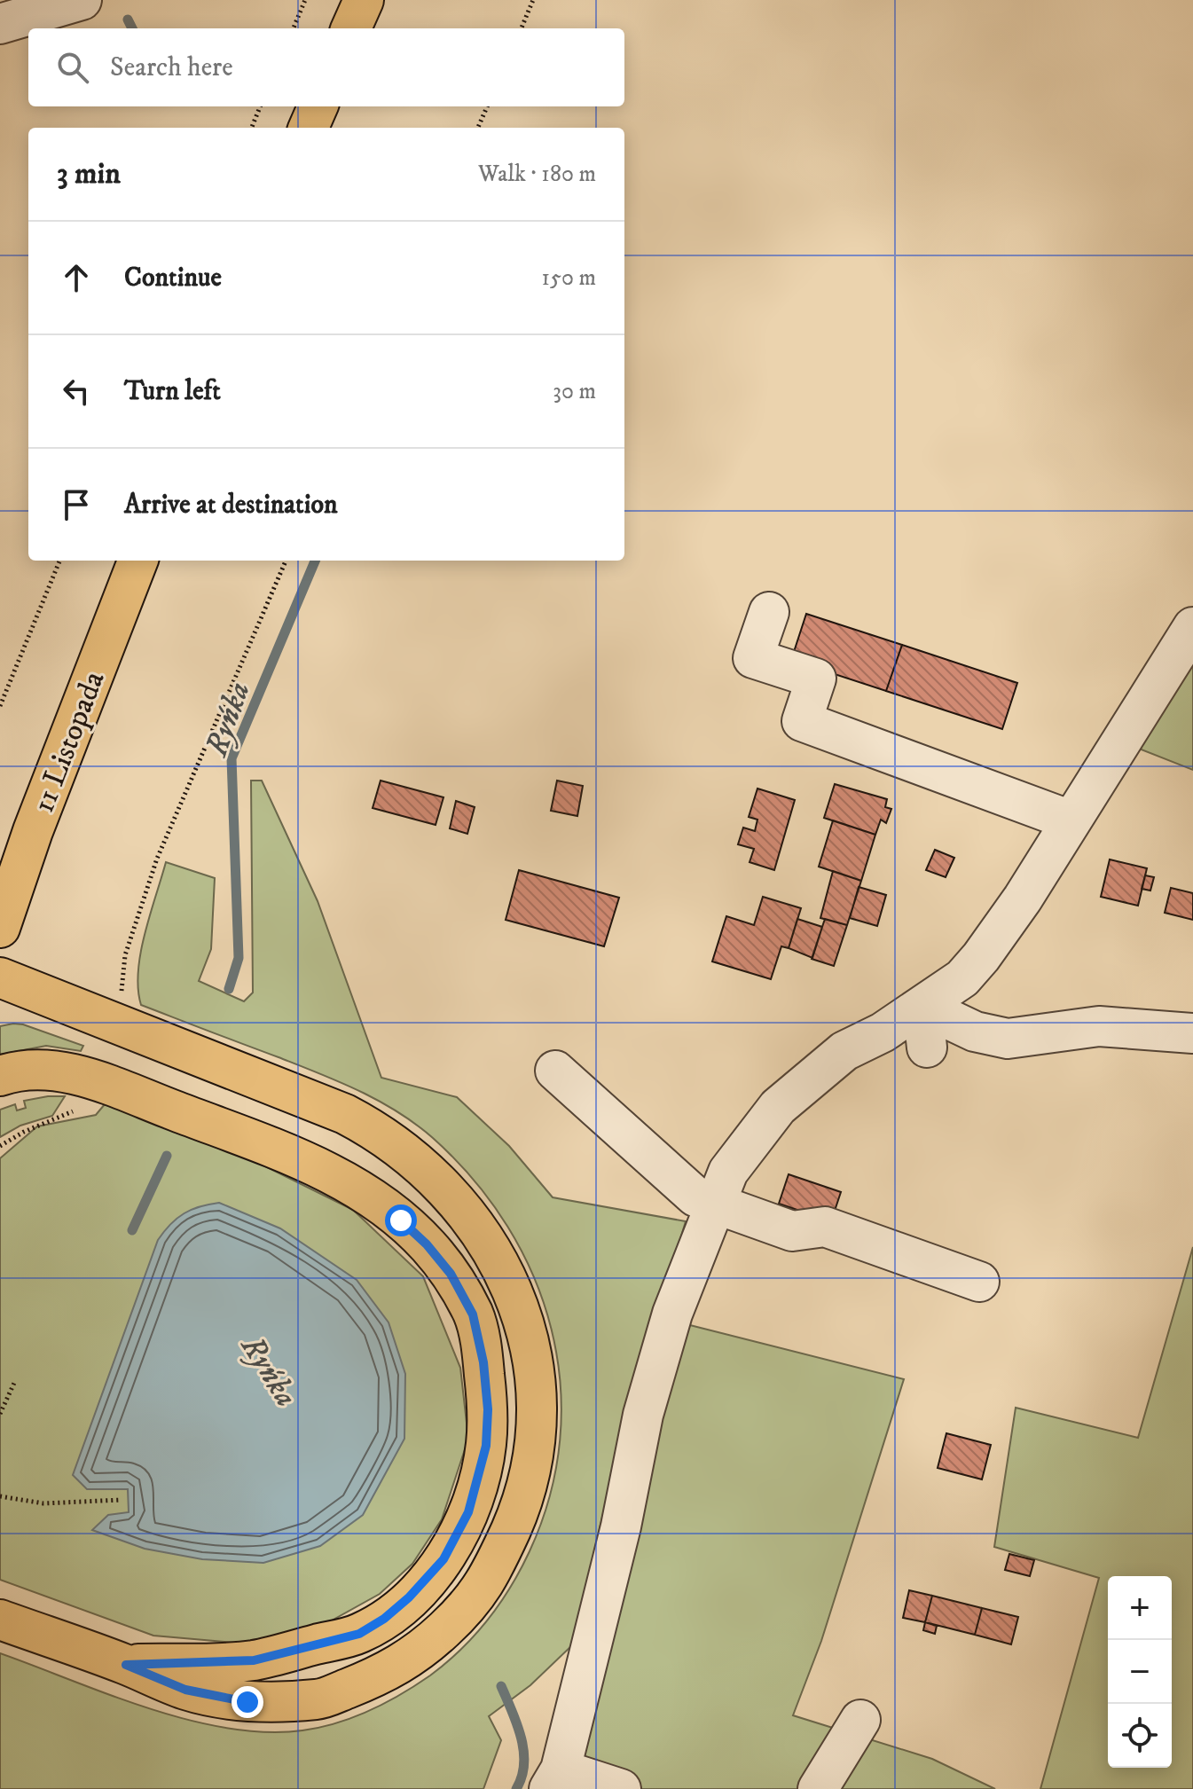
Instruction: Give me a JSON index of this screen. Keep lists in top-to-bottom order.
{
  "streets": {
    "main road": ["11 Listopada"]
  },
  "water": ["Ryńka"],
  "page": {
    "search": "Search here",
    "heading": ["3 min", "Walk · 180 m"],
    "list": [
      ["Continue", "150 m"],
      ["Turn left", "30 m"],
      "Arrive at destination"
    ],
    "map_buttons": ["+", "−"]
  }
}
